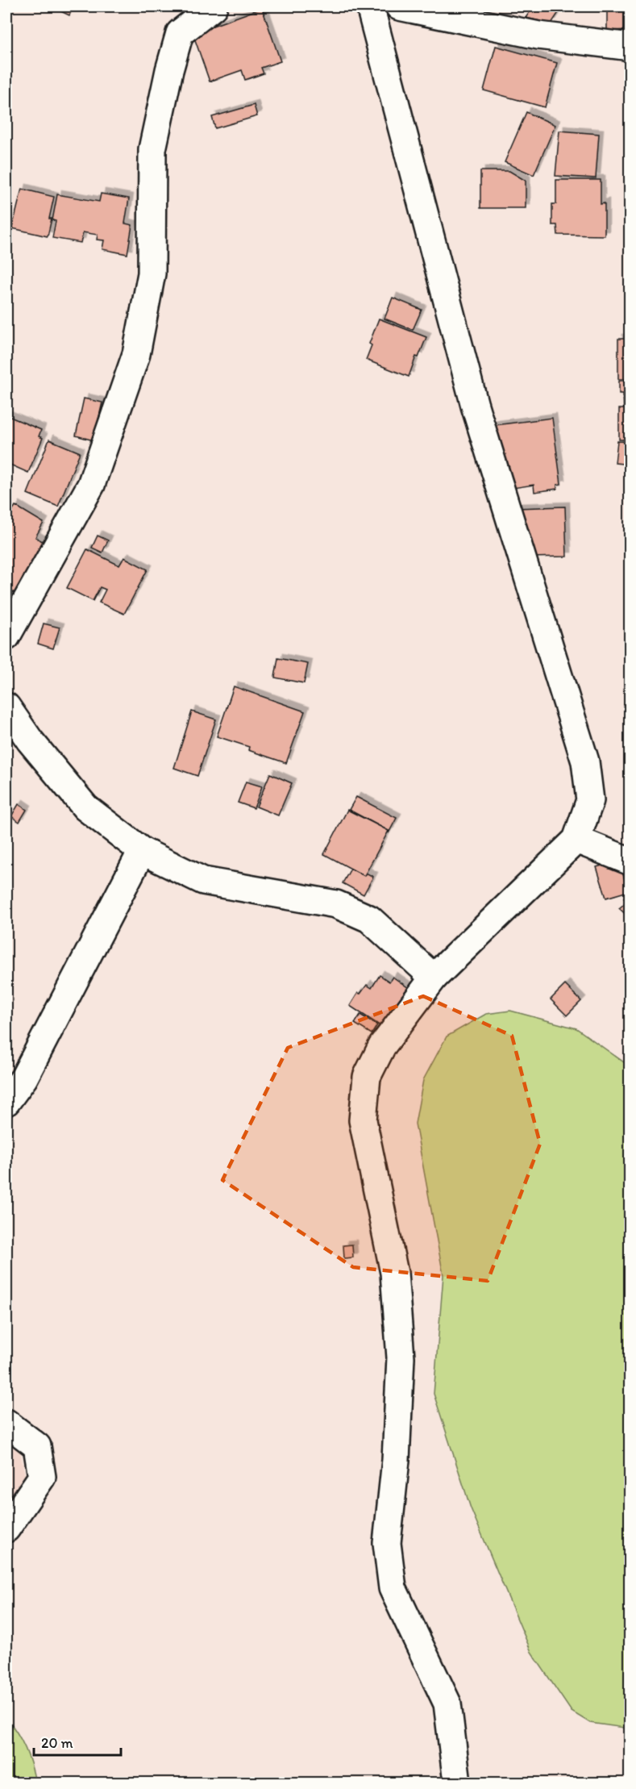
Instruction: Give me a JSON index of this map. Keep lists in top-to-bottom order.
{
  "scale_bar": "20 m"
}
